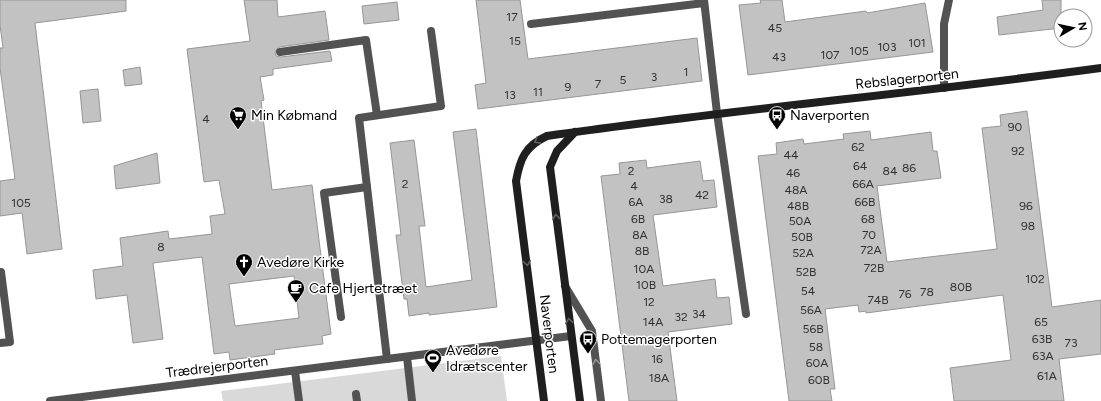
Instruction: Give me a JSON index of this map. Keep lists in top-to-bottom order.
{
  "streets": {
    "street": ["Rebslagerporten", "Naverporten", "Trædrejerporten"]
  },
  "crossings": [
    ["Rebslagerporten", "Naverporten"],
    ["Naverporten", "Trædrejerporten"]
  ],
  "places": {
    "supermarket": ["Min Købmand"],
    "bus stop": ["Naverporten", "Pottemagerporten"],
    "church": ["Avedøre Kirke"],
    "cafe": ["Cafe Hjertetræet"],
    "sports": ["Avedøre Idrætscenter"]
  },
  "house_numbers": [
    "17",
    "45",
    "15",
    "101",
    "103",
    "105",
    "107",
    "43",
    "1",
    "3",
    "5",
    "7",
    "9",
    "11",
    "13",
    "4",
    "90",
    "62",
    "92",
    "44",
    "64",
    "86",
    "2",
    "84",
    "46",
    "2",
    "66A",
    "4",
    "48A",
    "42",
    "38",
    "6A",
    "66B",
    "105",
    "48B",
    "96",
    "6B",
    "68",
    "50A",
    "98",
    "8A",
    "70",
    "50B",
    "8",
    "72A",
    "8B",
    "52A",
    "72B",
    "10A",
    "52B",
    "102",
    "10B",
    "80B",
    "54",
    "78",
    "76",
    "74B",
    "12",
    "56A",
    "34",
    "32",
    "14A",
    "65",
    "56B",
    "63B",
    "73",
    "58",
    "63A",
    "16",
    "60A",
    "61A",
    "18A",
    "60B"
  ],
  "north": "right"
}
